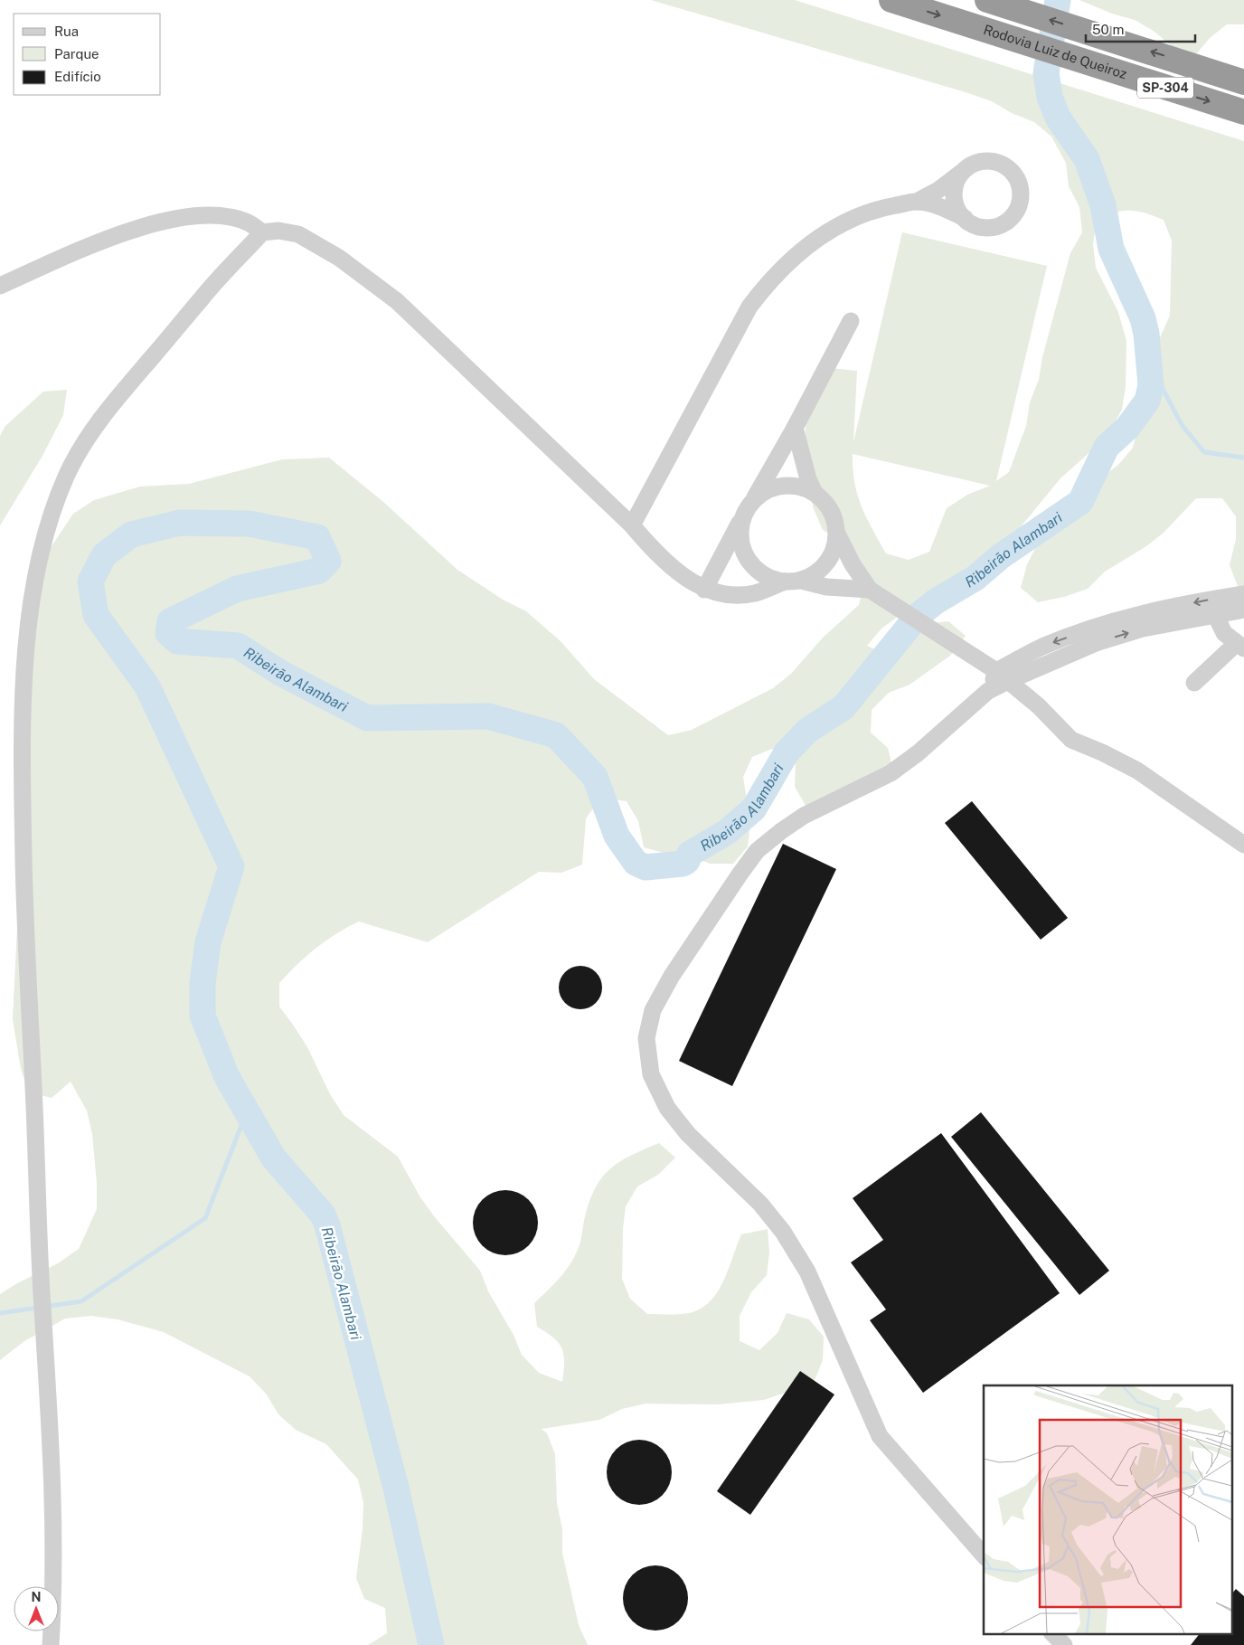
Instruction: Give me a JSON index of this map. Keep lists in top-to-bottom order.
{
  "streets": {
    "highway": ["Rodovia Luiz de Queiroz", "SP-304"]
  },
  "water": ["Ribeirão Alambari"],
  "legend": ["Rua", "Parque", "Edifício"],
  "scale_bar": "50 m",
  "north": "top"
}
